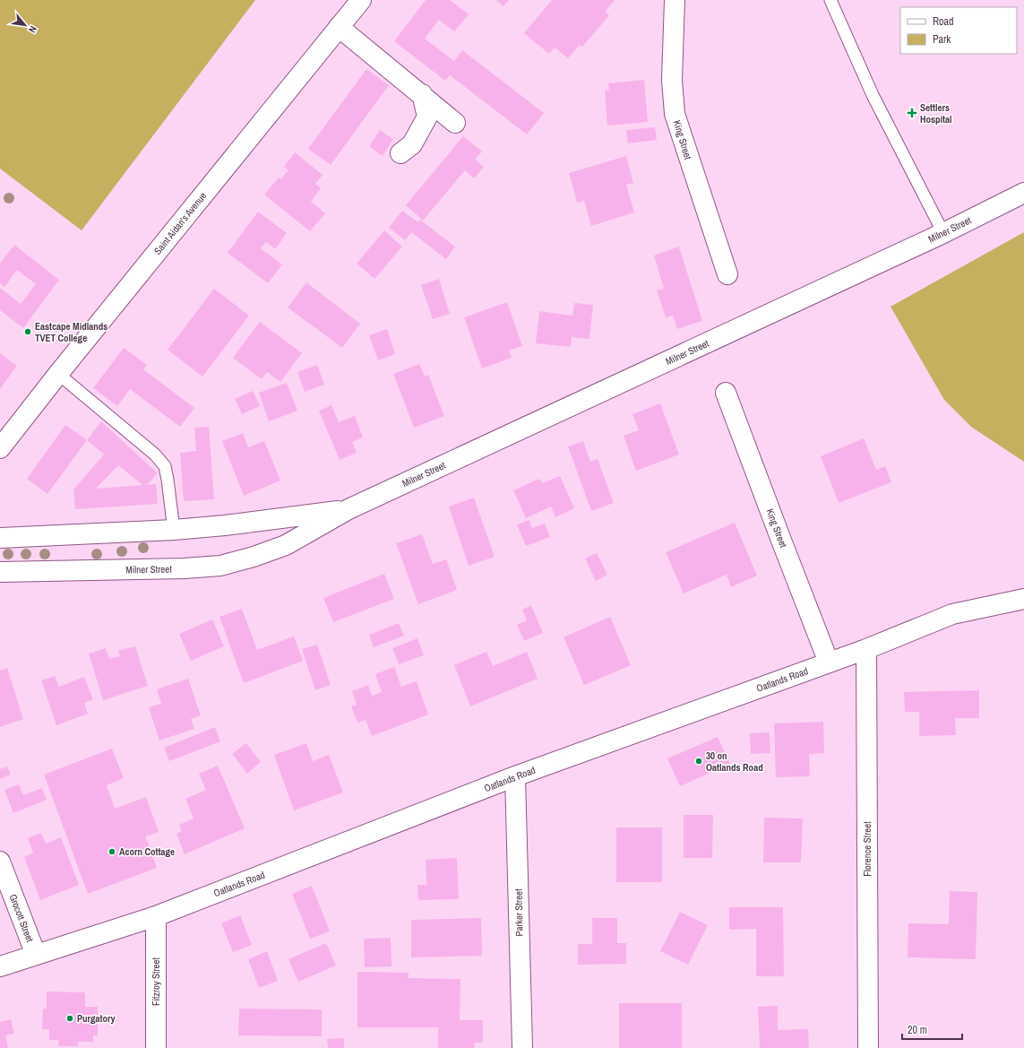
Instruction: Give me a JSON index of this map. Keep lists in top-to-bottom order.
{
  "streets": {
    "street": [
      "King Street",
      "Saint Aidan's Avenue",
      "Milner Street",
      "Oatlands Road",
      "Florence Street",
      "Parker Street",
      "Grocott Street",
      "Fitzroy Street"
    ]
  },
  "crossings": [
    ["King Street", "Oatlands Road"],
    ["Oatlands Road", "Florence Street"],
    ["Oatlands Road", "Parker Street"],
    ["Oatlands Road", "Grocott Street"],
    ["Oatlands Road", "Fitzroy Street"]
  ],
  "places": {
    "health": ["Settlers Hospital"],
    "other": [
      "Eastcape Midlands TVET College",
      "30 on Oatlands Road",
      "Acorn Cottage",
      "Purgatory"
    ]
  },
  "legend": ["Road", "Park"],
  "scale_bar": "20 m",
  "north": "bottom right"
}
